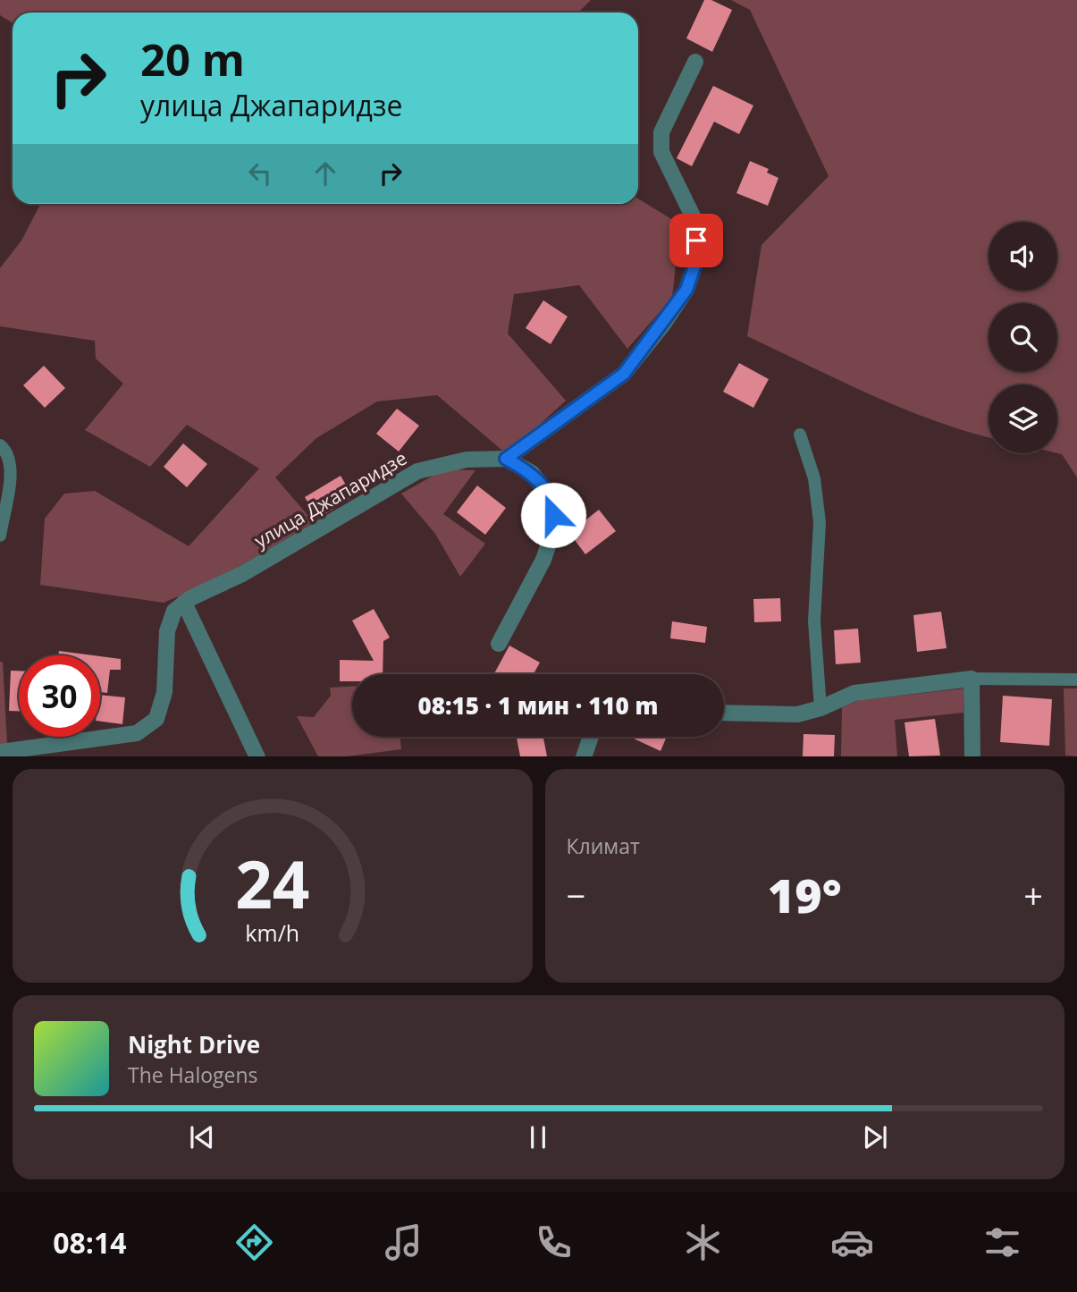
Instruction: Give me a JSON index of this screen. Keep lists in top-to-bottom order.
{
  "streets": {
    "street": ["улица Джапаридзе"]
  },
  "page": {
    "turn": ["20 m", "улица Джапаридзе"],
    "limit": "30",
    "trip": "08:15 · 1 мин · 110 m",
    "tile": "Климат",
    "heat": ["−", "19°", "+"],
    "song": ["Night Drive", "The Halogens"],
    "tabs": "08:14",
    "gauge": ["24", "km/h"]
  }
}
